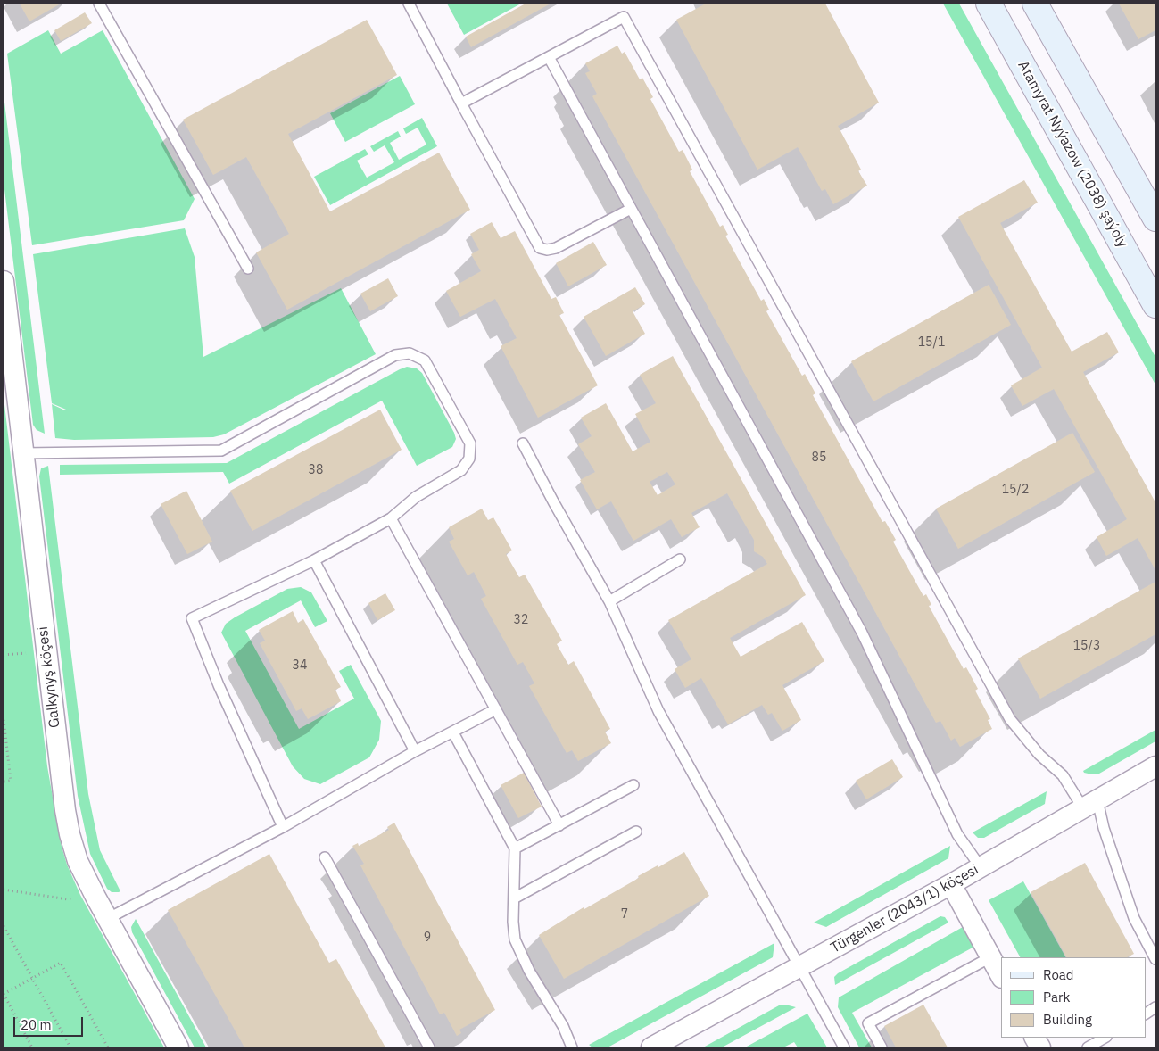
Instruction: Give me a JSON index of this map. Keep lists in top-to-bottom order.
{
  "streets": {
    "main road": ["Atamyrat Nyýazow (2038) şaýoly"],
    "street": ["Galkynyş köçesi", "Türgenler (2043/1) köçesi"]
  },
  "house_numbers": [
    "15/1",
    "85",
    "38",
    "15/2",
    "32",
    "15/3",
    "34",
    "7",
    "9"
  ],
  "legend": ["Road", "Park", "Building"],
  "scale_bar": "20 m"
}
